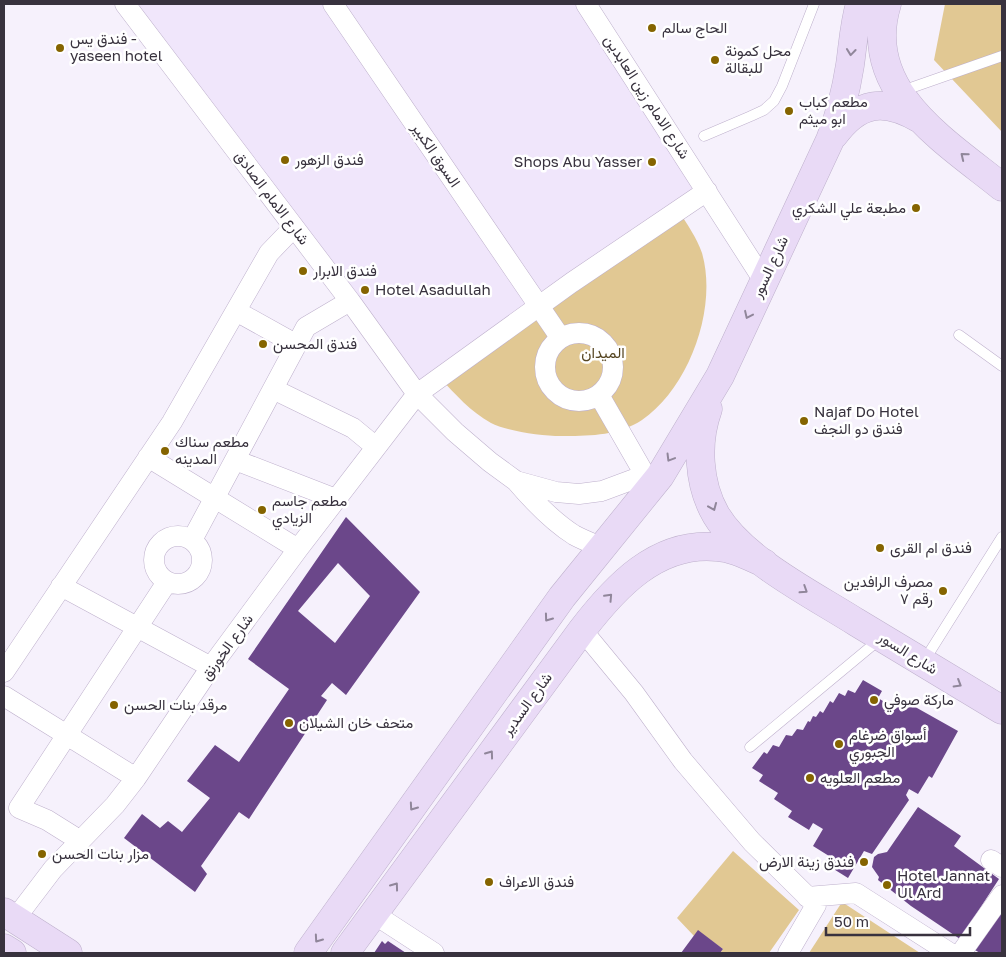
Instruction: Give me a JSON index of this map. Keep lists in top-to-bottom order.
{
  "streets": {
    "main road": ["شارع السور", "شارع السدير"],
    "street": [
      "شارع الامام زين العابدين",
      "السوق الكبير",
      "شارع الامام الصادق",
      "شارع الخورنق"
    ]
  },
  "crossings": [
    ["شارع الامام زين العابدين", "شارع السور"],
    ["شارع الامام زين العابدين", "شارع الخورنق"],
    ["السوق الكبير", "شارع الخورنق"],
    ["شارع الامام الصادق", "شارع الخورنق"],
    ["شارع السور", "شارع السدير"]
  ],
  "parks": ["الميدان"],
  "places": [
    "الحاج سالم",
    "فندق يس - yaseen hotel",
    "محل كمونة للبقالة",
    "مطعم كباب ابو ميثم",
    "فندق الزهور",
    "Shops Abu Yasser",
    "مطبعة علي الشكري",
    "فندق الابرار",
    "Hotel Asadullah",
    "فندق المحسن",
    "Najaf Do Hotel فندق دو النجف",
    "مطعم سناك المدينه",
    "مطعم جاسم الزيادي",
    "فندق ام القرى",
    "مصرف الرافدين رقم ٧",
    "ماركة صوفي",
    "مرقد بنات الحسن",
    "متحف خان الشيلان",
    "أسواق ضرغام الجبوري",
    "مطعم العلويه",
    "مزار بنات الحسن",
    "فندق زينة الارض",
    "فندق الاعراف",
    "Hotel Jannat Ul Ard"
  ],
  "scale_bar": "50 m"
}
